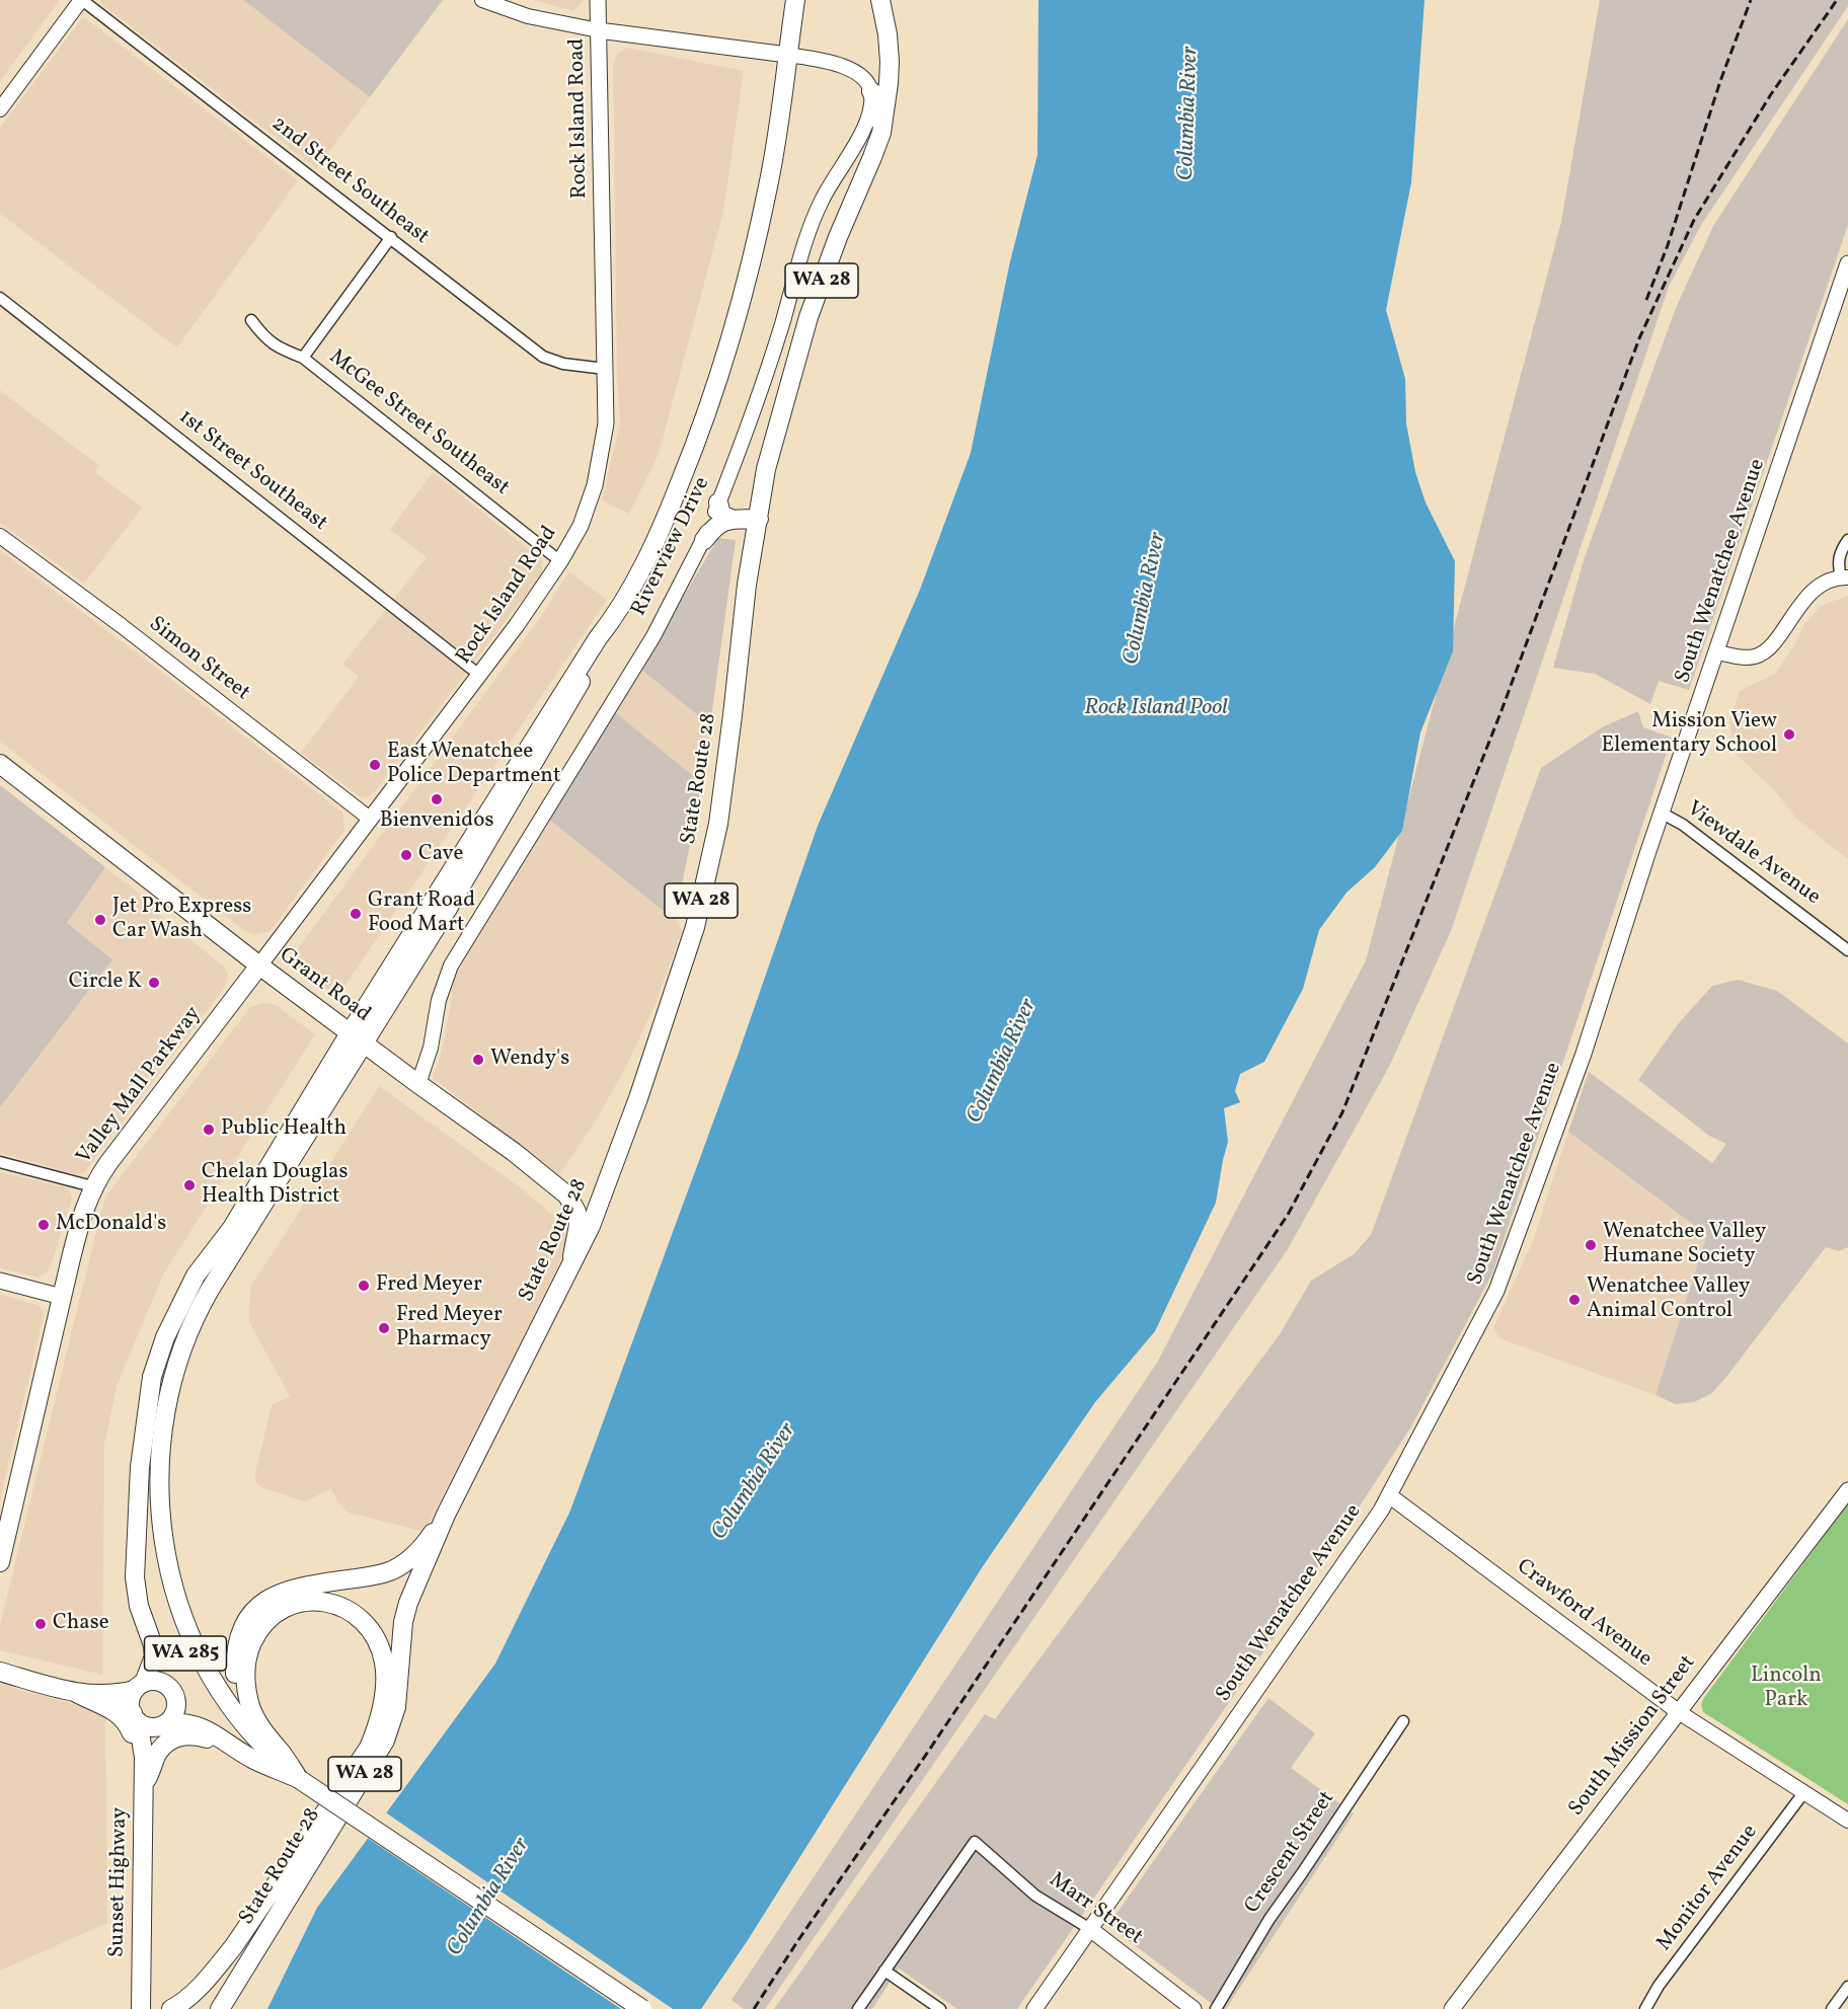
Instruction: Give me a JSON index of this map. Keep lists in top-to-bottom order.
{
  "streets": {
    "main road": [
      "Rock Island Road",
      "WA 28",
      "South Wenatchee Avenue",
      "State Route 28",
      "Grant Road",
      "Valley Mall Parkway",
      "Crawford Avenue",
      "WA 285",
      "South Mission Street",
      "Sunset Highway",
      "Marr Street"
    ],
    "street": [
      "2nd Street Southeast",
      "McGee Street Southeast",
      "1st Street Southeast",
      "Riverview Drive",
      "Simon Street",
      "Viewdale Avenue",
      "Crescent Street",
      "Monitor Avenue"
    ]
  },
  "crossings": [
    ["Rock Island Road", "2nd Street Southeast"],
    ["Rock Island Road", "McGee Street Southeast"],
    ["Rock Island Road", "1st Street Southeast"],
    ["Rock Island Road", "Simon Street"],
    ["Rock Island Road", "Grant Road"],
    ["Rock Island Road", "Valley Mall Parkway"],
    ["WA 28", "State Route 28"],
    ["Riverview Drive", "Grant Road"],
    ["South Wenatchee Avenue", "Viewdale Avenue"],
    ["South Wenatchee Avenue", "Crawford Avenue"],
    ["South Wenatchee Avenue", "Marr Street"],
    ["State Route 28", "Grant Road"],
    ["Grant Road", "Valley Mall Parkway"],
    ["Crawford Avenue", "South Mission Street"],
    ["Crawford Avenue", "Monitor Avenue"]
  ],
  "water": ["Columbia River", "Rock Island Pool"],
  "parks": ["Lincoln Park"],
  "places": [
    "Mission View Elementary School",
    "East Wenatchee Police Department",
    "Bienvenidos",
    "Cave",
    "Grant Road Food Mart",
    "Jet Pro Express Car Wash",
    "Circle K",
    "Wendy's",
    "Public Health",
    "Chelan Douglas Health District",
    "McDonald's",
    "Wenatchee Valley Humane Society",
    "Fred Meyer",
    "Wenatchee Valley Animal Control",
    "Fred Meyer Pharmacy",
    "Chase"
  ]
}
